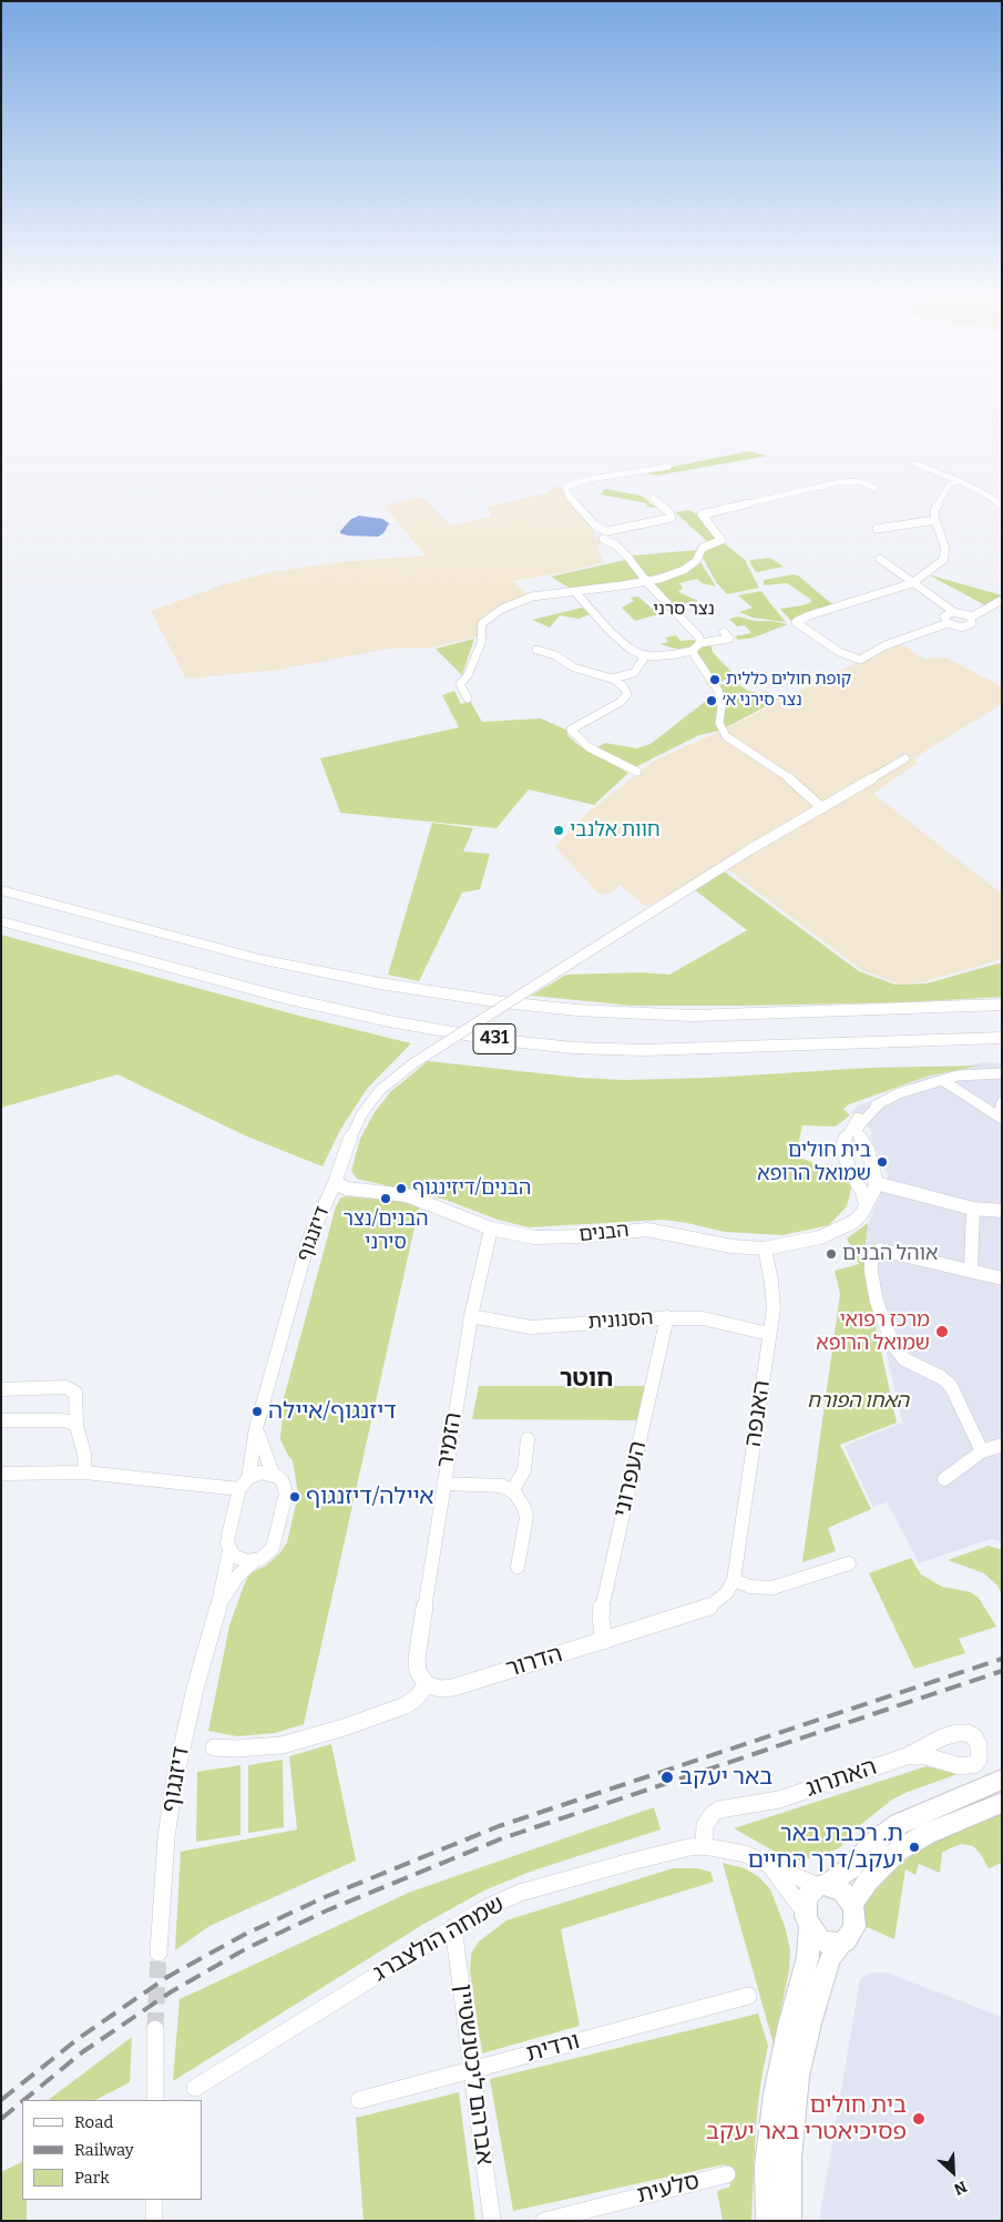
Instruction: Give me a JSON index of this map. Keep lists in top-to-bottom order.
{
  "streets": {
    "highway": ["431"],
    "street": [
      "הבנים",
      "דיזנגוף",
      "הסנונית",
      "האנפה",
      "הזמיר",
      "העפרוני",
      "הדרור",
      "האתרוג",
      "שמחה הולצברג",
      "ורדית",
      "אברהם ליכטנשטיין",
      "סלעית"
    ]
  },
  "crossings": [
    ["הבנים", "דיזנגוף"],
    ["הבנים", "האנפה"],
    ["הבנים", "הזמיר"],
    ["הסנונית", "האנפה"],
    ["הסנונית", "הזמיר"],
    ["הסנונית", "העפרוני"],
    ["האנפה", "הדרור"],
    ["הזמיר", "הדרור"],
    ["העפרוני", "הדרור"],
    ["האתרוג", "שמחה הולצברג"],
    ["שמחה הולצברג", "אברהם ליכטנשטיין"],
    ["ורדית", "אברהם ליכטנשטיין"]
  ],
  "districts": ["נצר סרני", "חוטר"],
  "parks": ["האחו הפורח"],
  "places": [
    "קופת חולים כללית",
    "נצר סירני א׳",
    "חוות אלנבי",
    "בית חולים שמואל הרופא",
    "הבנים/דיזינגוף",
    "הבנים/נצר סירני",
    "אוהל הבנים",
    "מרכז רפואי שמואל הרופא",
    "דיזנגוף/איילה",
    "איילה/דיזנגוף",
    "באר יעקב",
    "ת. רכבת באר יעקב/דרך החיים",
    "בית חולים פסיכיאטרי באר יעקב"
  ],
  "legend": ["Road", "Railway", "Park"],
  "north": "bottom right"
}
